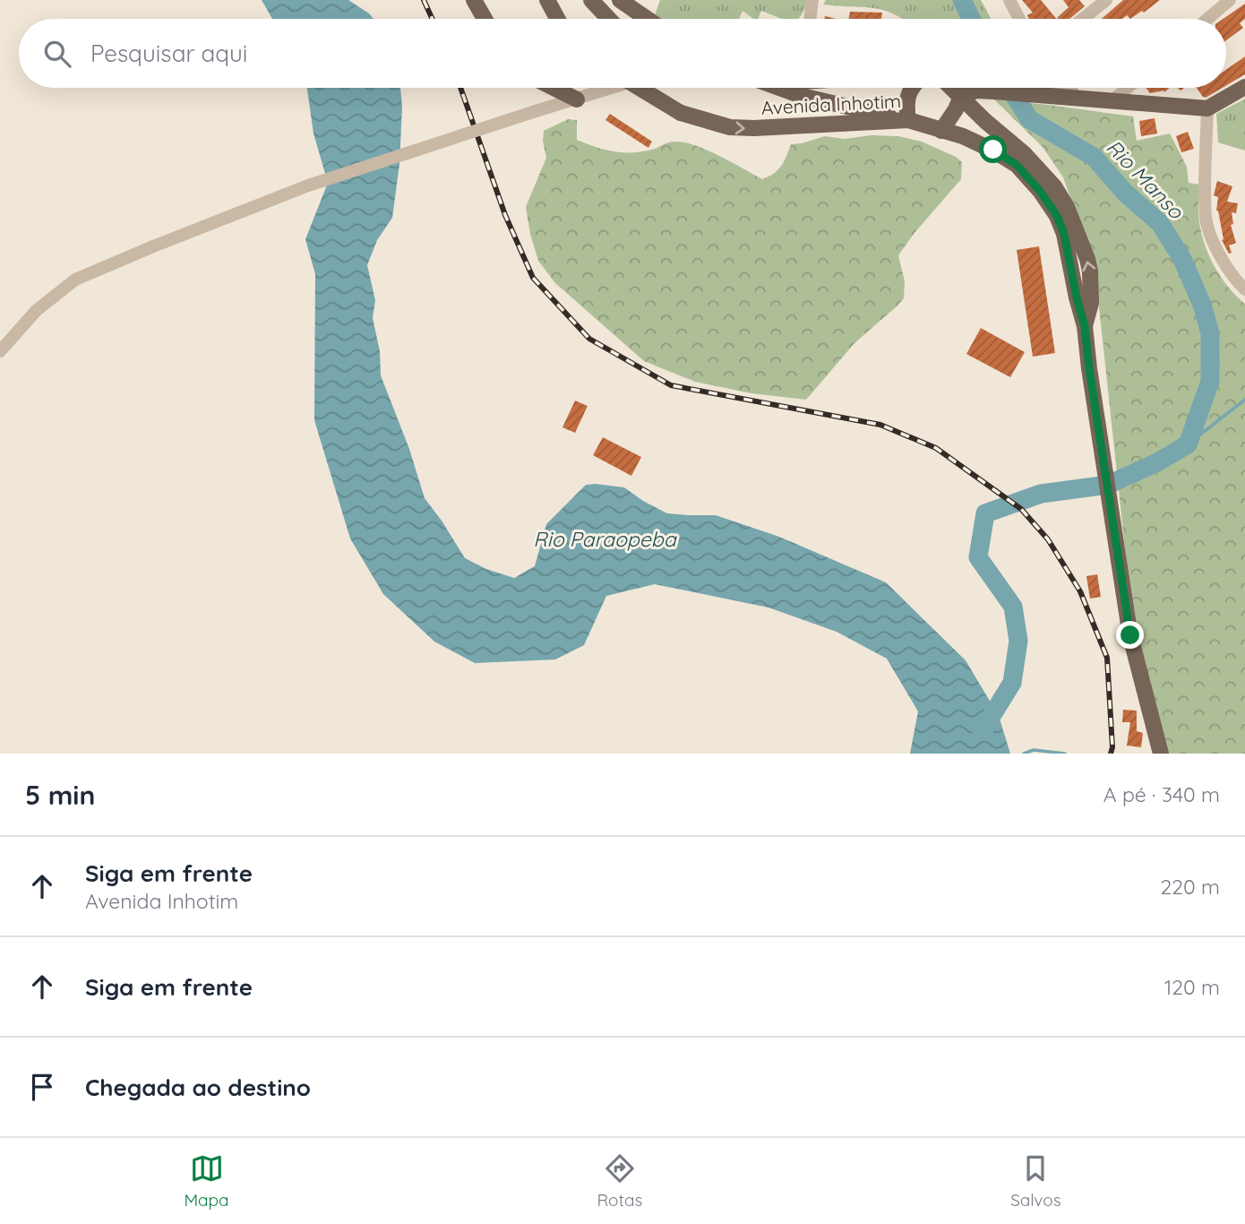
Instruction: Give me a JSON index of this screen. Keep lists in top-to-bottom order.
{
  "streets": {
    "main road": ["Avenida Inhotim"]
  },
  "water": ["Rio Manso", "Rio Paraopeba"],
  "page": {
    "search": "Pesquisar aqui",
    "heading": ["5 min", "A pé · 340 m"],
    "list": [
      ["Siga em frente", "Avenida Inhotim", "220 m"],
      ["Siga em frente", "120 m"],
      "Chegada ao destino"
    ],
    "nav": ["Mapa", "Rotas", "Salvos"]
  }
}
